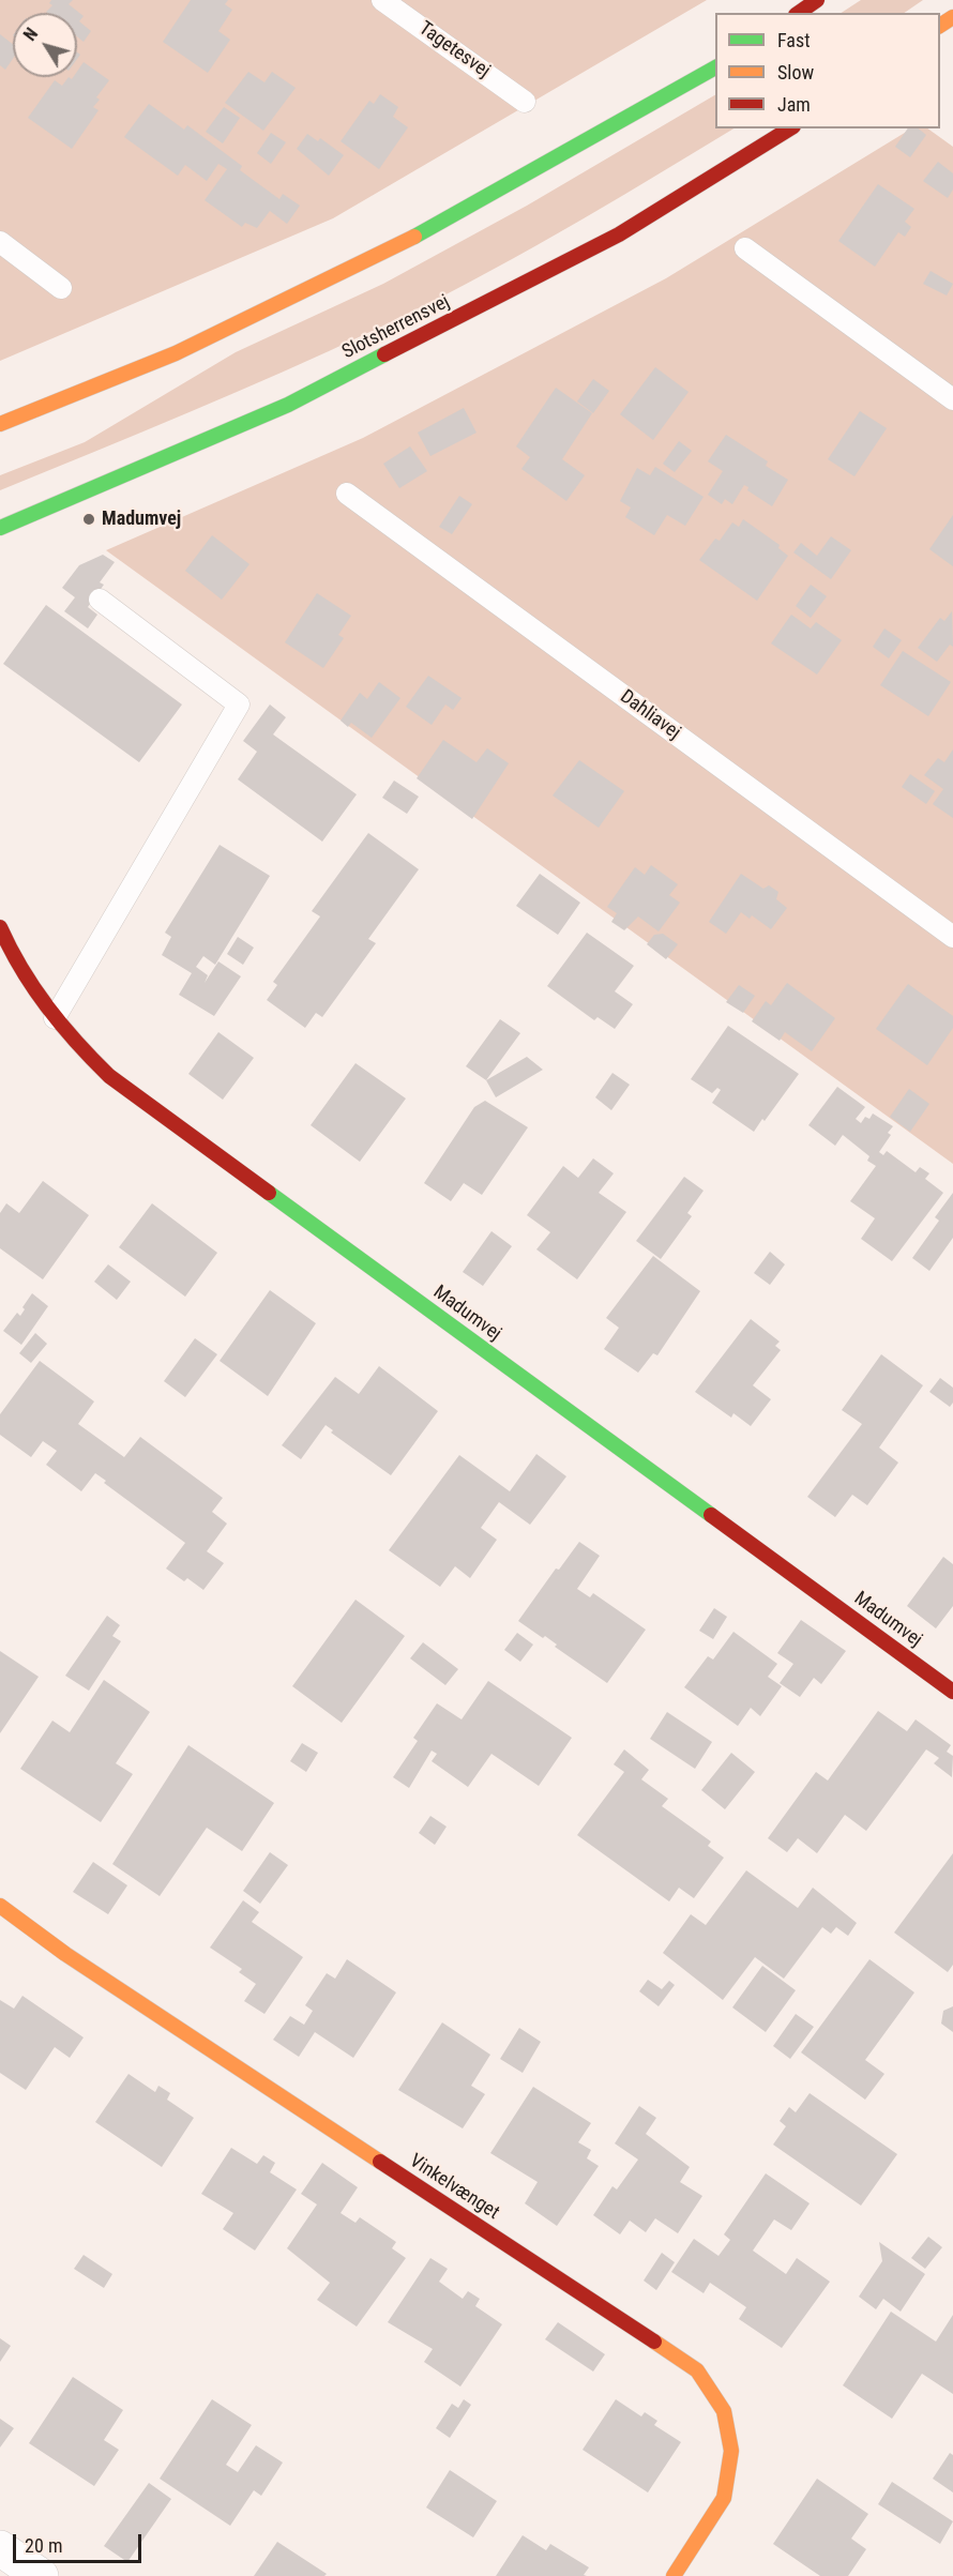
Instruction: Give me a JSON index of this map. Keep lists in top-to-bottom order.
{
  "streets": {
    "street": ["Slotsherrensvej", "Madumvej", "Vinkelvænget"],
    "lane": ["Tagetesvej", "Dahliavej"]
  },
  "places": ["Madumvej"],
  "legend": ["Fast", "Slow", "Jam"],
  "scale_bar": "20 m",
  "north": "top left"
}
